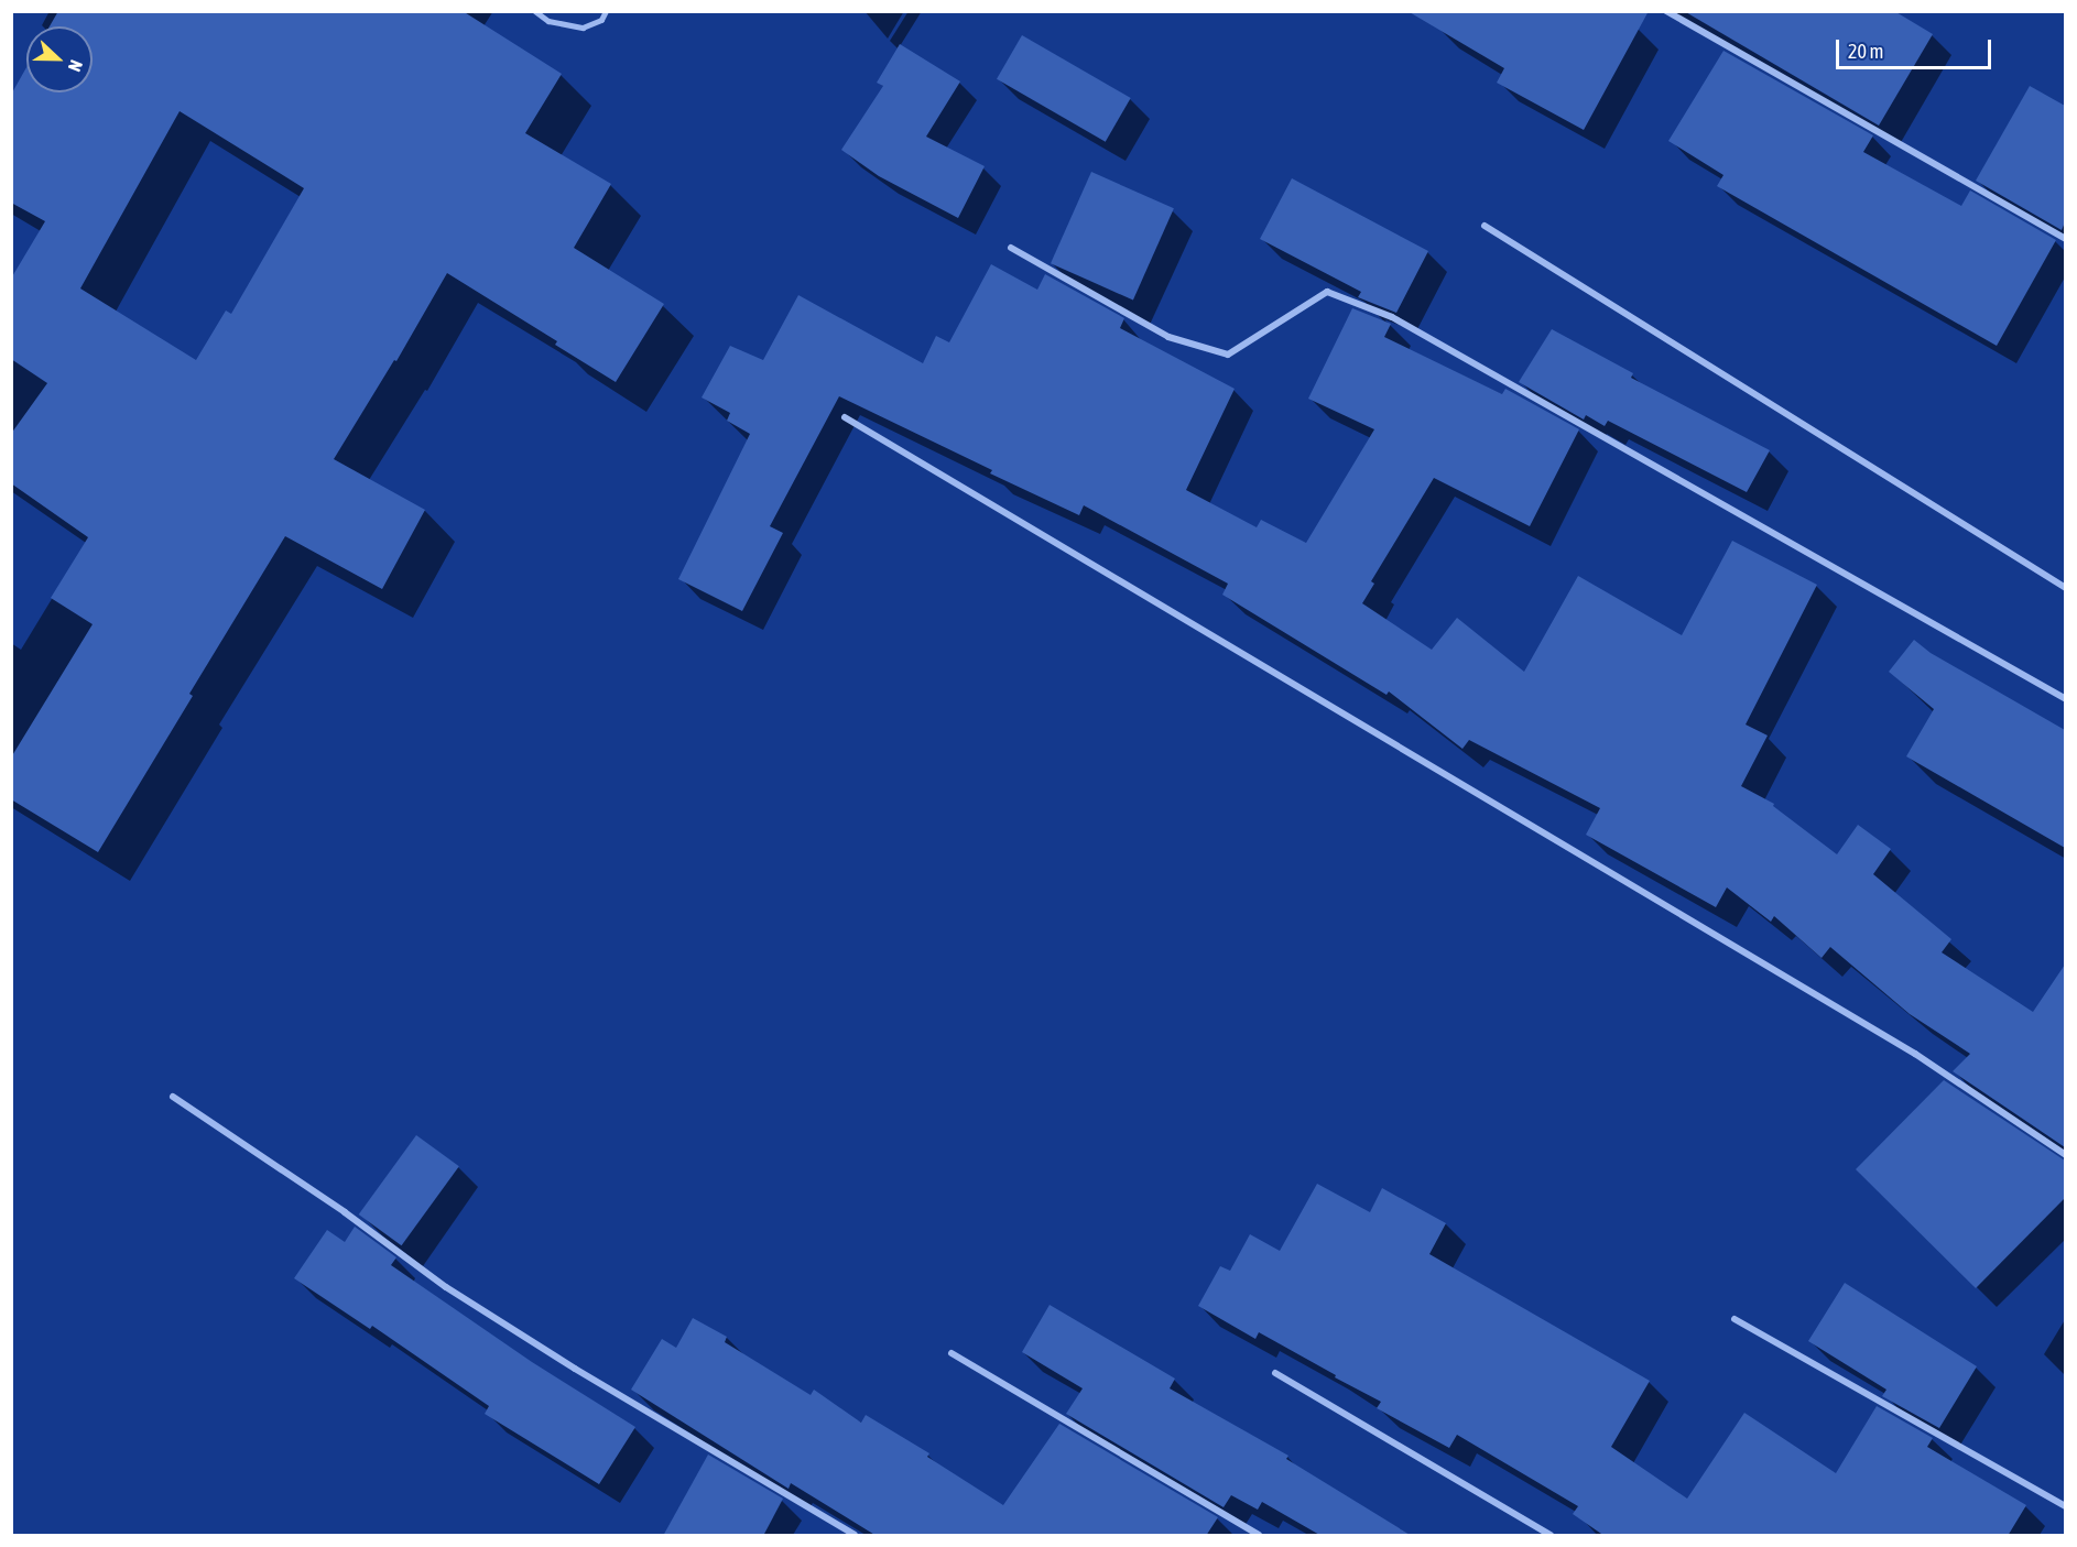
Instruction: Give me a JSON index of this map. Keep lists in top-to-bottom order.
{
  "scale_bar": "20 m",
  "north": "right"
}
